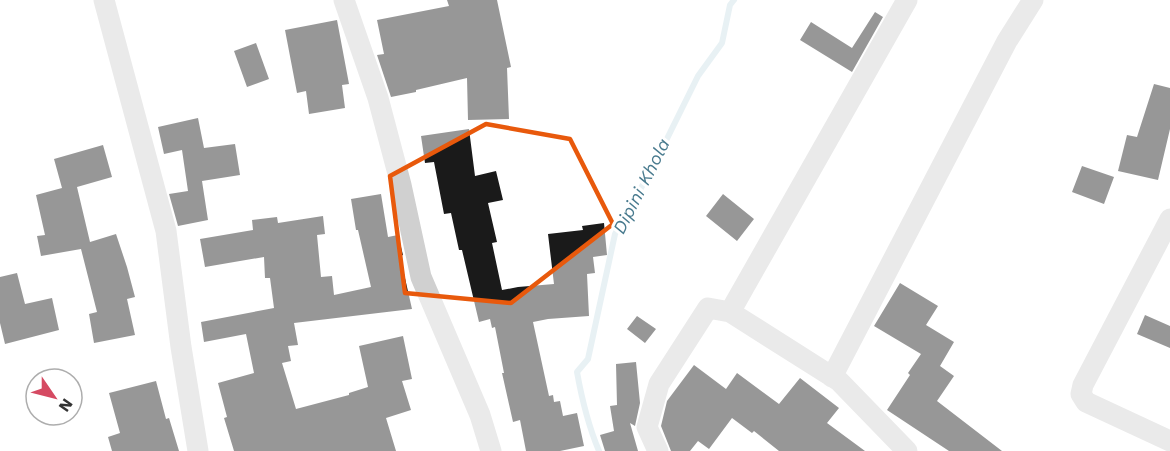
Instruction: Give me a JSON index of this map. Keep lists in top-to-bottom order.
{
  "water": ["Dipini Khola"],
  "north": "bottom right"
}
